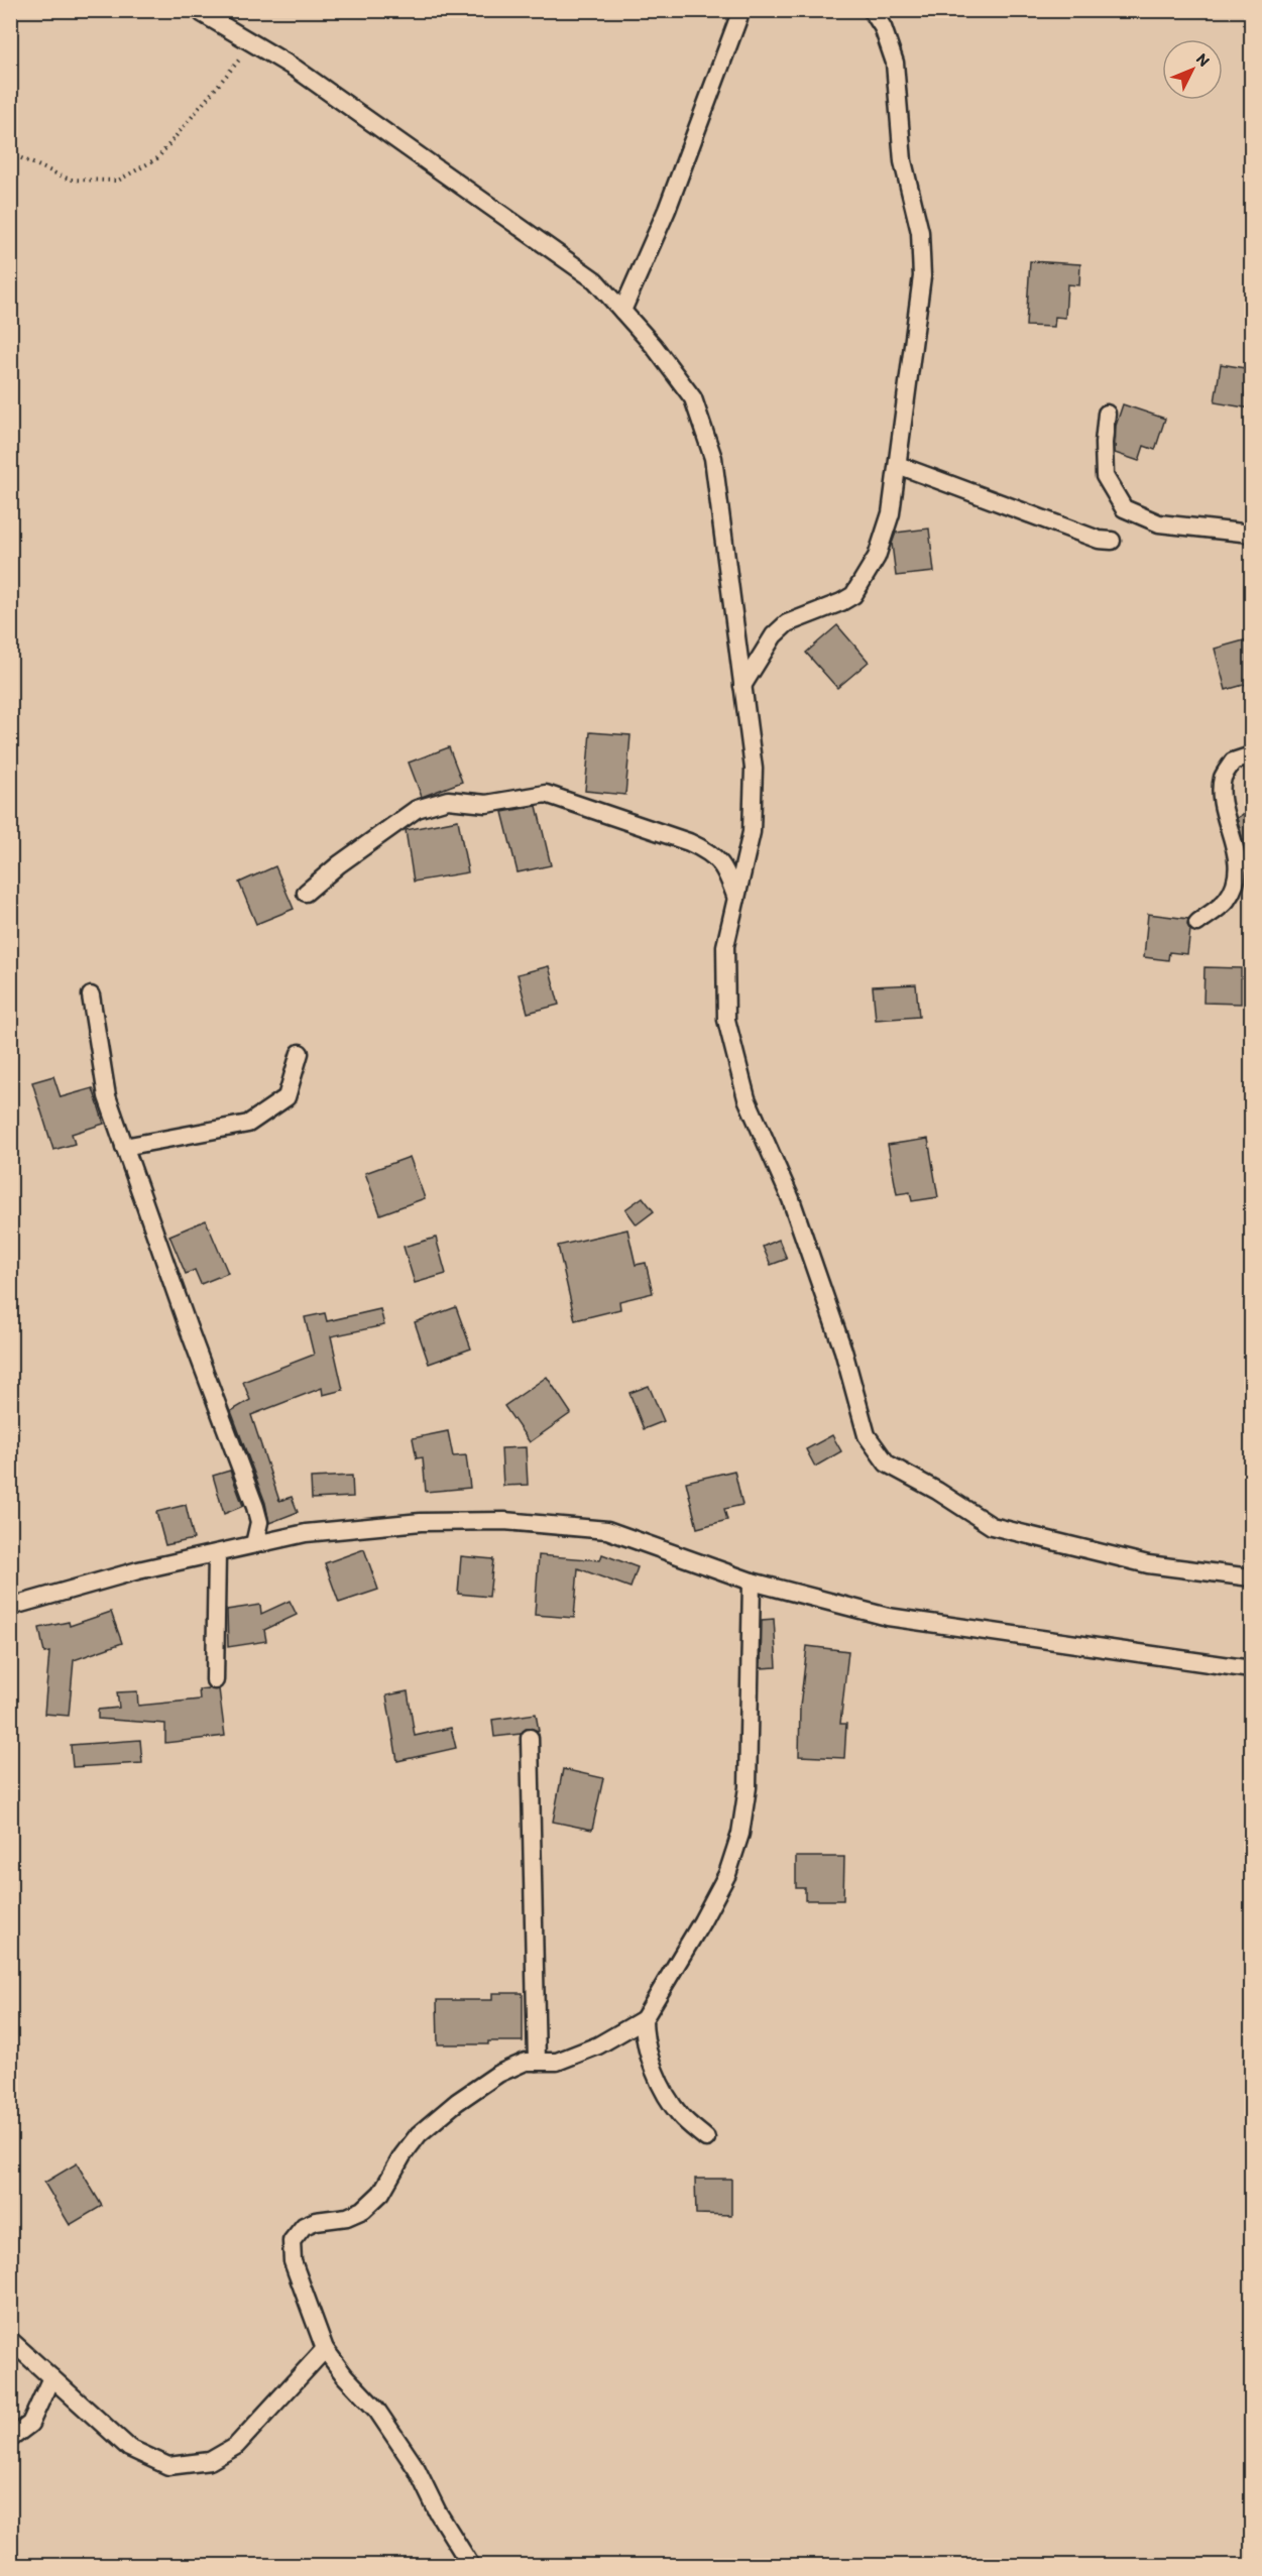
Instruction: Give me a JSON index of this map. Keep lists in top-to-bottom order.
{
  "north": "top right"
}
